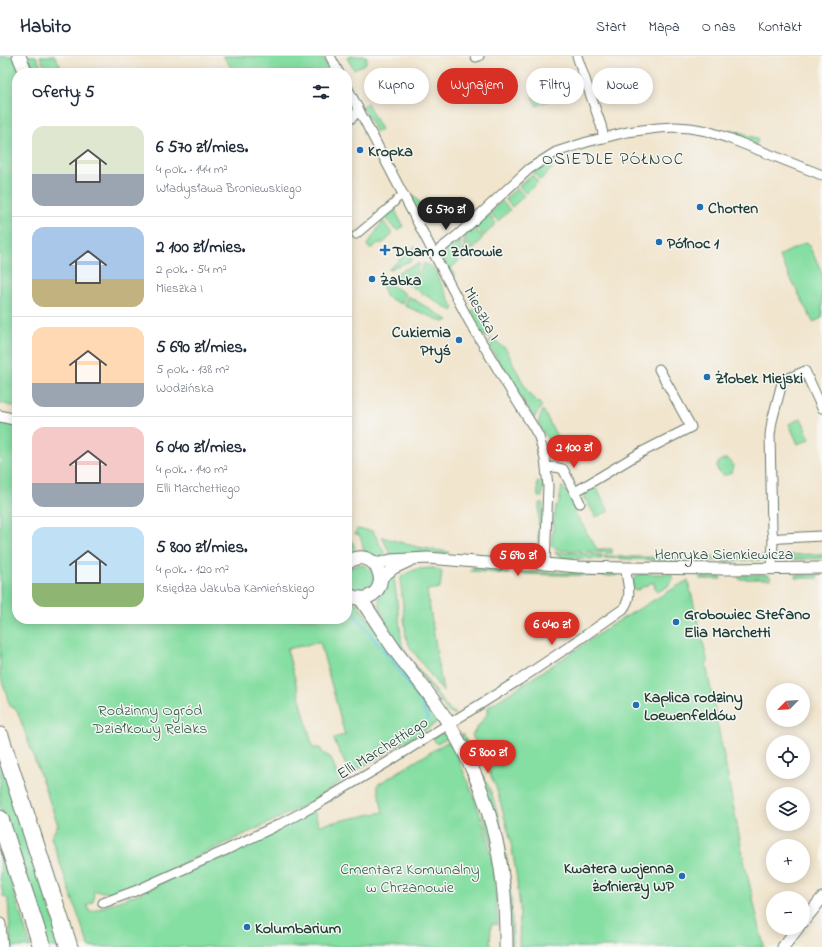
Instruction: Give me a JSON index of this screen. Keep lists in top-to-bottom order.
{
  "streets": {
    "street": ["Mieszka I", "Henryka Sienkiewicza", "Elli Marchettiego"]
  },
  "crossings": [
    ["Mieszka I", "Henryka Sienkiewicza"],
    ["Henryka Sienkiewicza", "Elli Marchettiego"]
  ],
  "districts": ["OSIEDLE PÓŁNOC"],
  "parks": ["Rodzinny Ogród Działkowy Relaks", "Cmentarz Komunalny w Chrzanowie"],
  "places": {
    "other": [
      "Kropka",
      "Chorten",
      "Północ 1",
      "Żabka",
      "Cukiernia Ptyś",
      "Żłobek Miejski",
      "Grobowiec Stefano Elia Marchetti",
      "Kaplica rodziny Loewenfeldów",
      "Kwatera wojenna żołnierzy WP",
      "Kolumbarium"
    ],
    "health": ["Dbam o Zdrowie"]
  },
  "north": "bottom left",
  "page": {
    "header": "Habito",
    "nav": [
      "Start",
      "Mapa",
      "O nas",
      "Kontakt"
    ],
    "chip": [
      "Kupno",
      "Wynajem",
      "Filtry",
      "Nowe"
    ],
    "heading": "Oferty: 5",
    "list": [
      {
        "name": "6 570 zł/mies.",
        "note": "4 pok. · 144 m² · Władysława Broniewskiego"
      },
      {
        "name": "2 100 zł/mies.",
        "note": "2 pok. · 54 m² · Mieszka I"
      },
      {
        "name": "5 690 zł/mies.",
        "note": "5 pok. · 138 m² · Wodzińska"
      },
      {
        "name": "6 040 zł/mies.",
        "note": "4 pok. · 140 m² · Elli Marchettiego"
      },
      {
        "name": "5 800 zł/mies.",
        "note": "4 pok. · 120 m² · Księdza Jakuba Kamieńskiego"
      }
    ],
    "price": [
      "6 570 zł",
      "2 100 zł",
      "5 690 zł",
      "6 040 zł",
      "5 800 zł"
    ],
    "map_buttons": ["+", "−"]
  }
}
